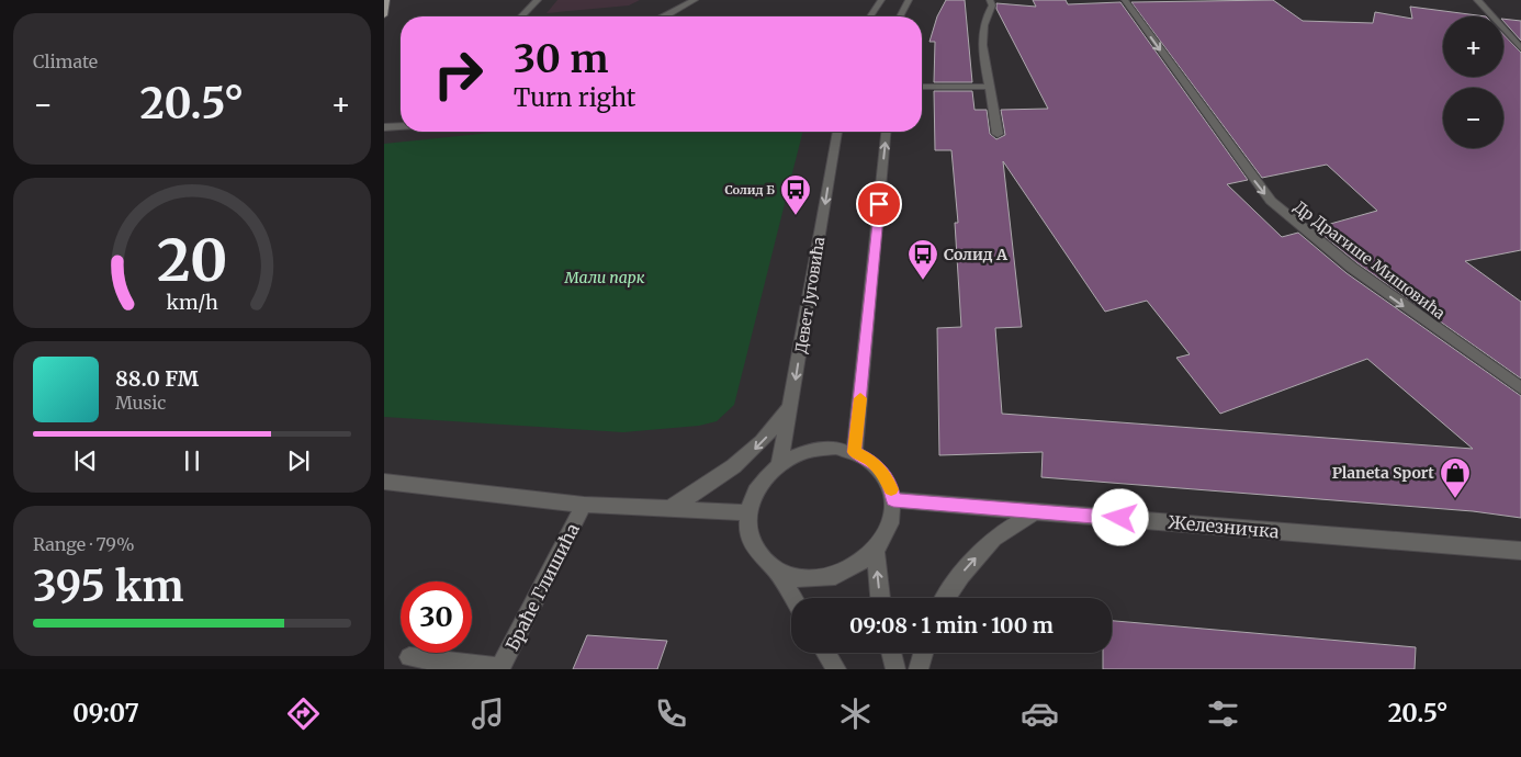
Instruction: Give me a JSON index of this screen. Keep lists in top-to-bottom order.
{
  "streets": {
    "street": [
      "Др Драгише Мишовића",
      "Девет Југовића",
      "Железничка",
      "Браће Глишића"
    ]
  },
  "crossings": [
    ["Девет Југовића", "Железничка"]
  ],
  "one_way": ["Др Драгише Мишовића"],
  "parks": ["Мали парк"],
  "places": {
    "bus stop": ["Солид Б", "Солид А"],
    "shop": ["Planeta Sport"]
  },
  "page": {
    "tile": [
      "Climate",
      ["Range · 79%", "395 km"]
    ],
    "map_buttons": ["+", "−"],
    "turn": ["30 m", "Turn right"],
    "heat": ["−", "20.5°", "+"],
    "song": ["88.0 FM", "Music"],
    "limit": "30",
    "trip": "09:08 · 1 min · 100 m",
    "tabs": ["09:07", "20.5°"],
    "gauge": ["20", "km/h"]
  }
}
